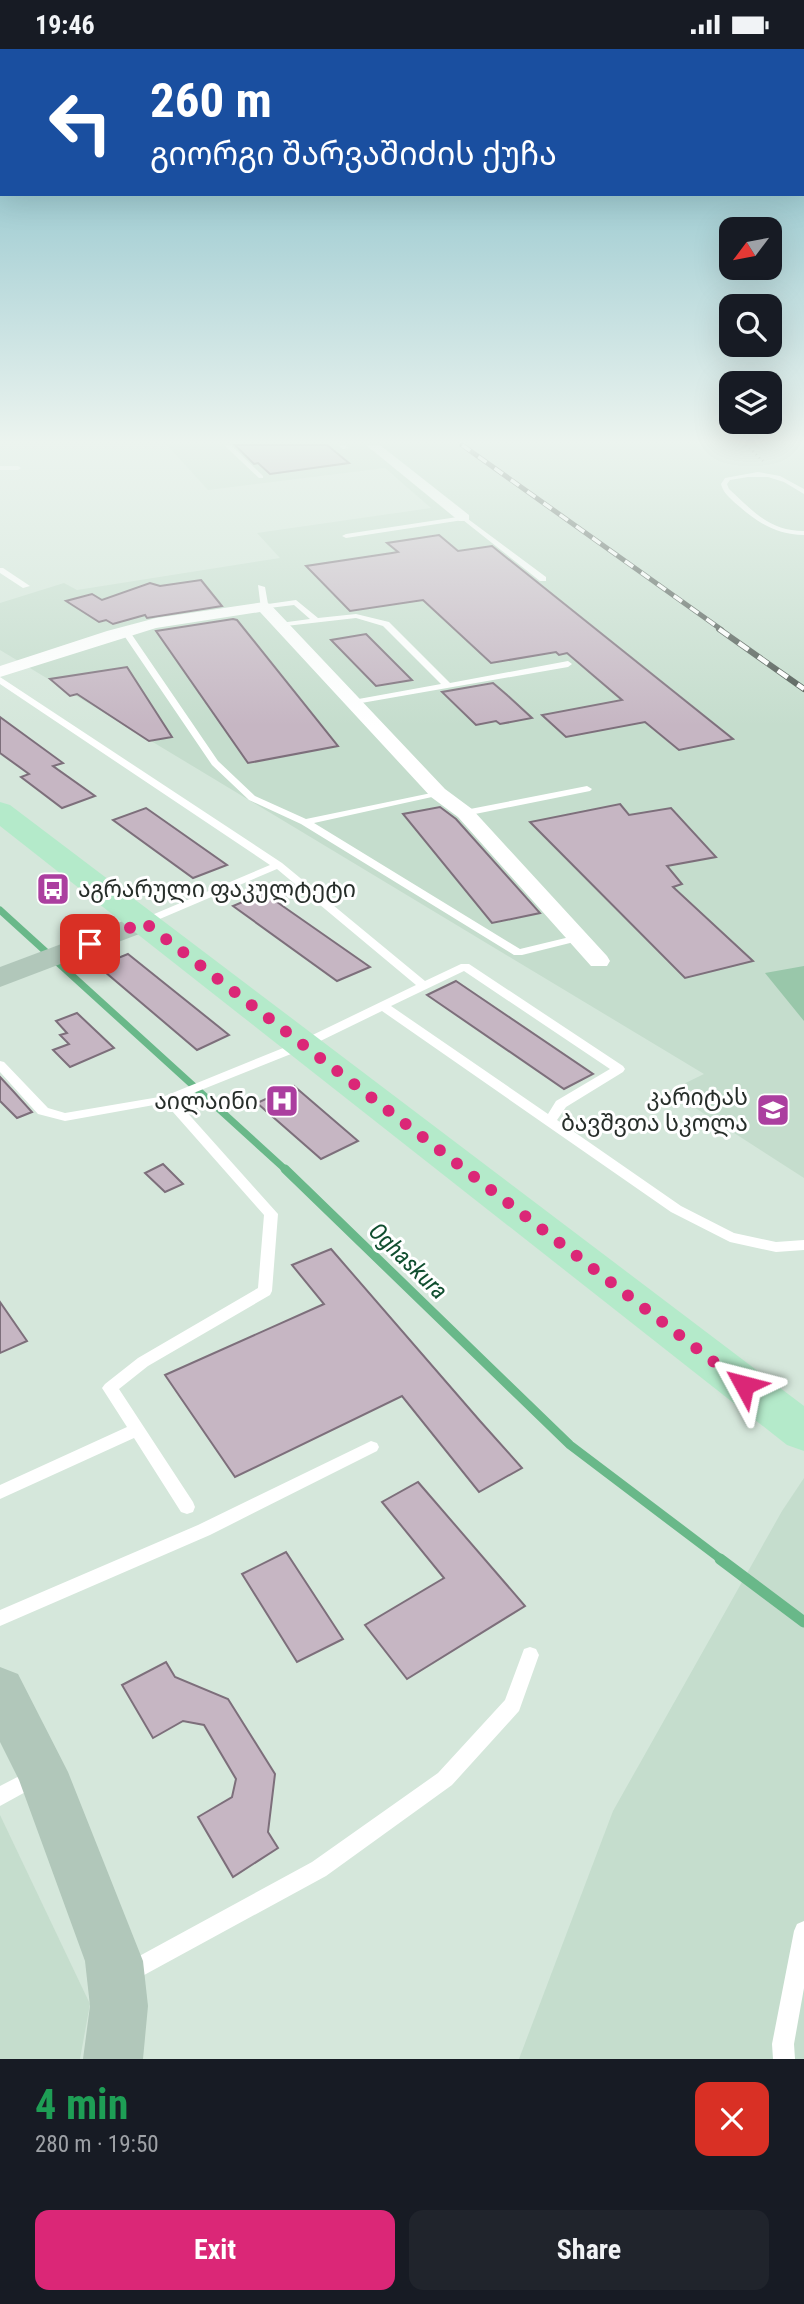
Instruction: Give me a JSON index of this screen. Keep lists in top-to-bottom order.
{
  "water": ["Oghaskura"],
  "places": {
    "bus stop": ["აგრარული ფაკულტეტი"],
    "hospital": ["აილაინი"],
    "school or university": ["კარიტას ბავშვთა სკოლა"]
  },
  "north": "bottom left",
  "page": {
    "status": "19:46",
    "turn": ["260 m", "გიორგი შარვაშიძის ქუჩა"],
    "heading": ["4 min", "280 m · 19:50"],
    "buttons": ["Exit", "Share"]
  }
}
